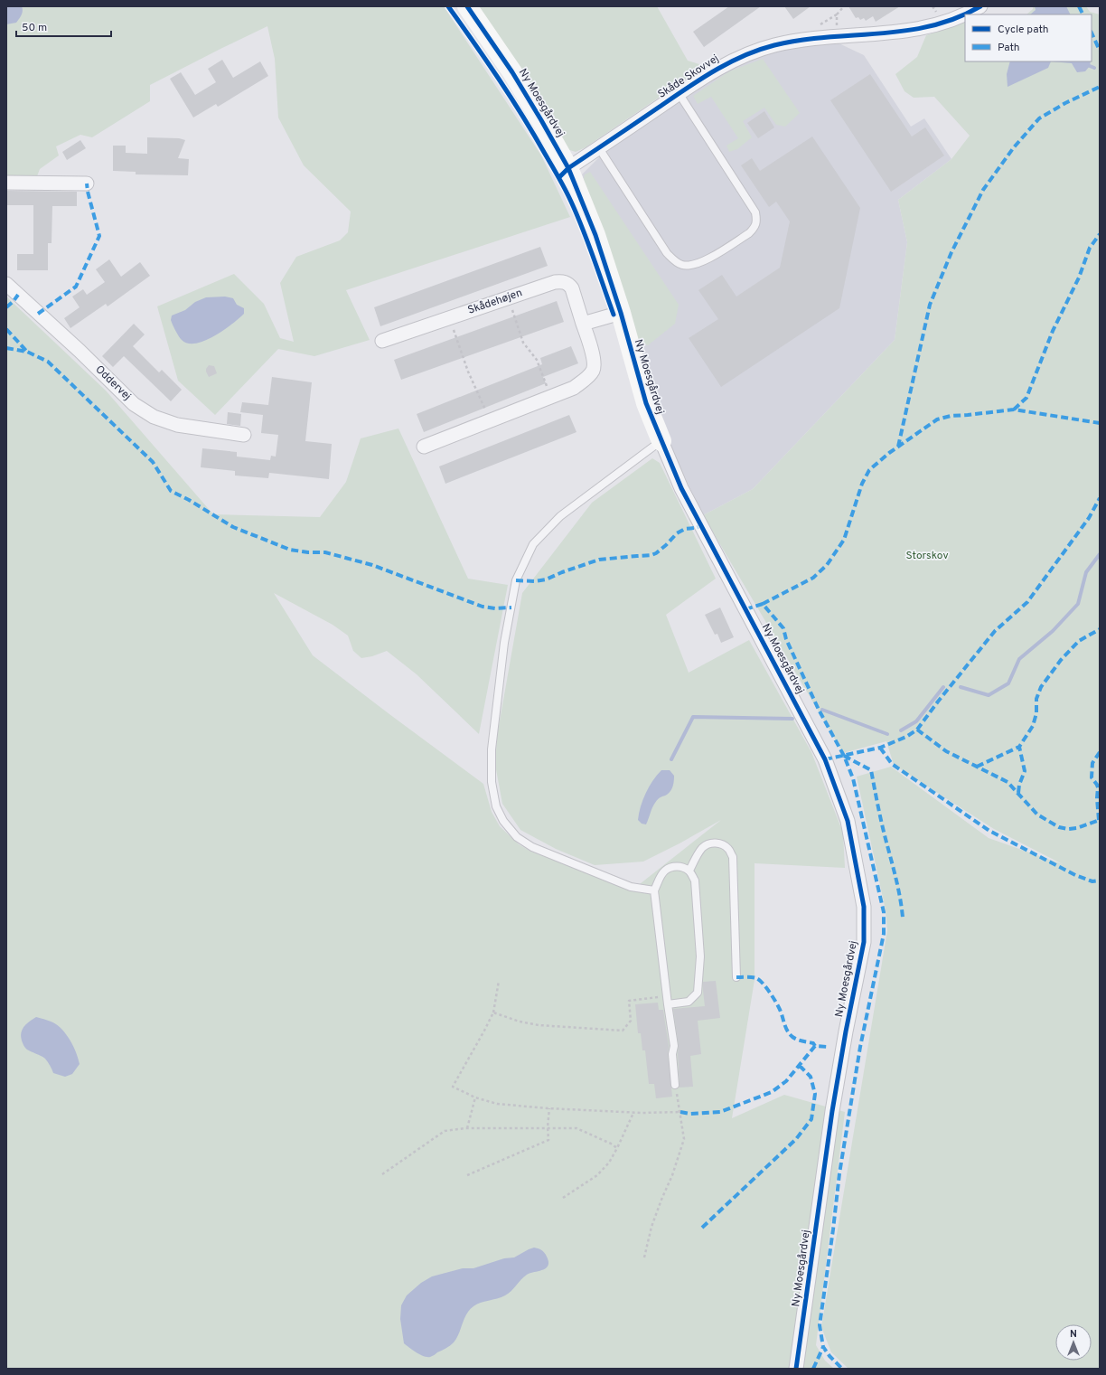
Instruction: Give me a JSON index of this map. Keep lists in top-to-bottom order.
{
  "streets": {
    "street": [
      "Skåde Skovvej",
      "Ny Moesgårdvej",
      "Skådehøjen",
      "Oddervej"
    ]
  },
  "crossings": [
    ["Skåde Skovvej", "Ny Moesgårdvej"]
  ],
  "parks": ["Storskov"],
  "legend": ["Cycle path", "Path"],
  "scale_bar": "50 m",
  "north": "top"
}
